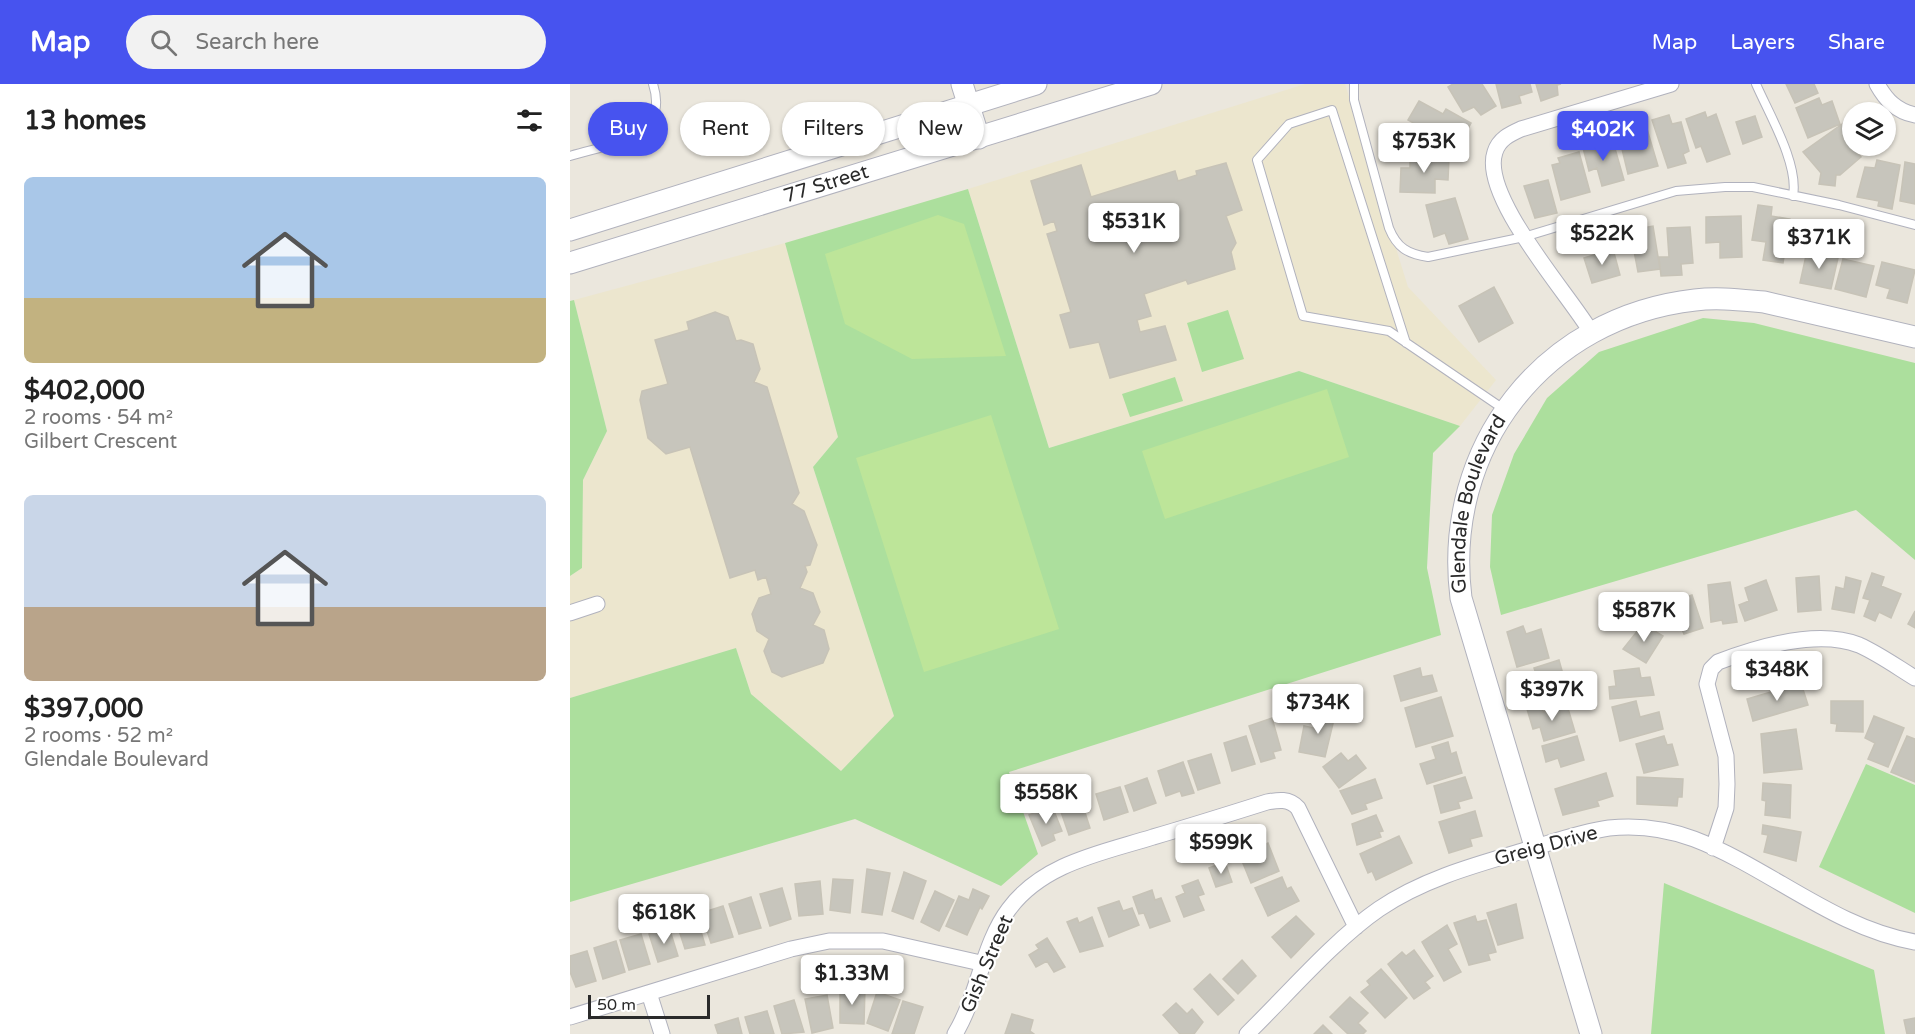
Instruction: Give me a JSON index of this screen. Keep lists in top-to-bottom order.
{
  "streets": {
    "street": [
      "77 Street",
      "Glendale Boulevard",
      "Greig Drive",
      "Gish Street"
    ]
  },
  "crossings": [
    ["Glendale Boulevard", "Greig Drive"],
    ["Greig Drive", "Gish Street"]
  ],
  "scale_bar": "50 m",
  "page": {
    "header": "Map",
    "search": "Search here",
    "nav": ["Map", "Layers", "Share"],
    "heading": "13 homes",
    "chip": [
      "Buy",
      "Rent",
      "Filters",
      "New"
    ],
    "price": [
      "$402K",
      "$753K",
      "$531K",
      "$522K",
      "$371K",
      "$587K",
      "$348K",
      "$397K",
      "$734K",
      "$558K",
      "$599K",
      "$618K",
      "$1.33M"
    ],
    "list": [
      {
        "name": "$402,000",
        "note": "2 rooms · 54 m² · Gilbert Crescent"
      },
      {
        "name": "$397,000",
        "note": "2 rooms · 52 m² · Glendale Boulevard"
      }
    ],
    "scale": "50 m"
  }
}
